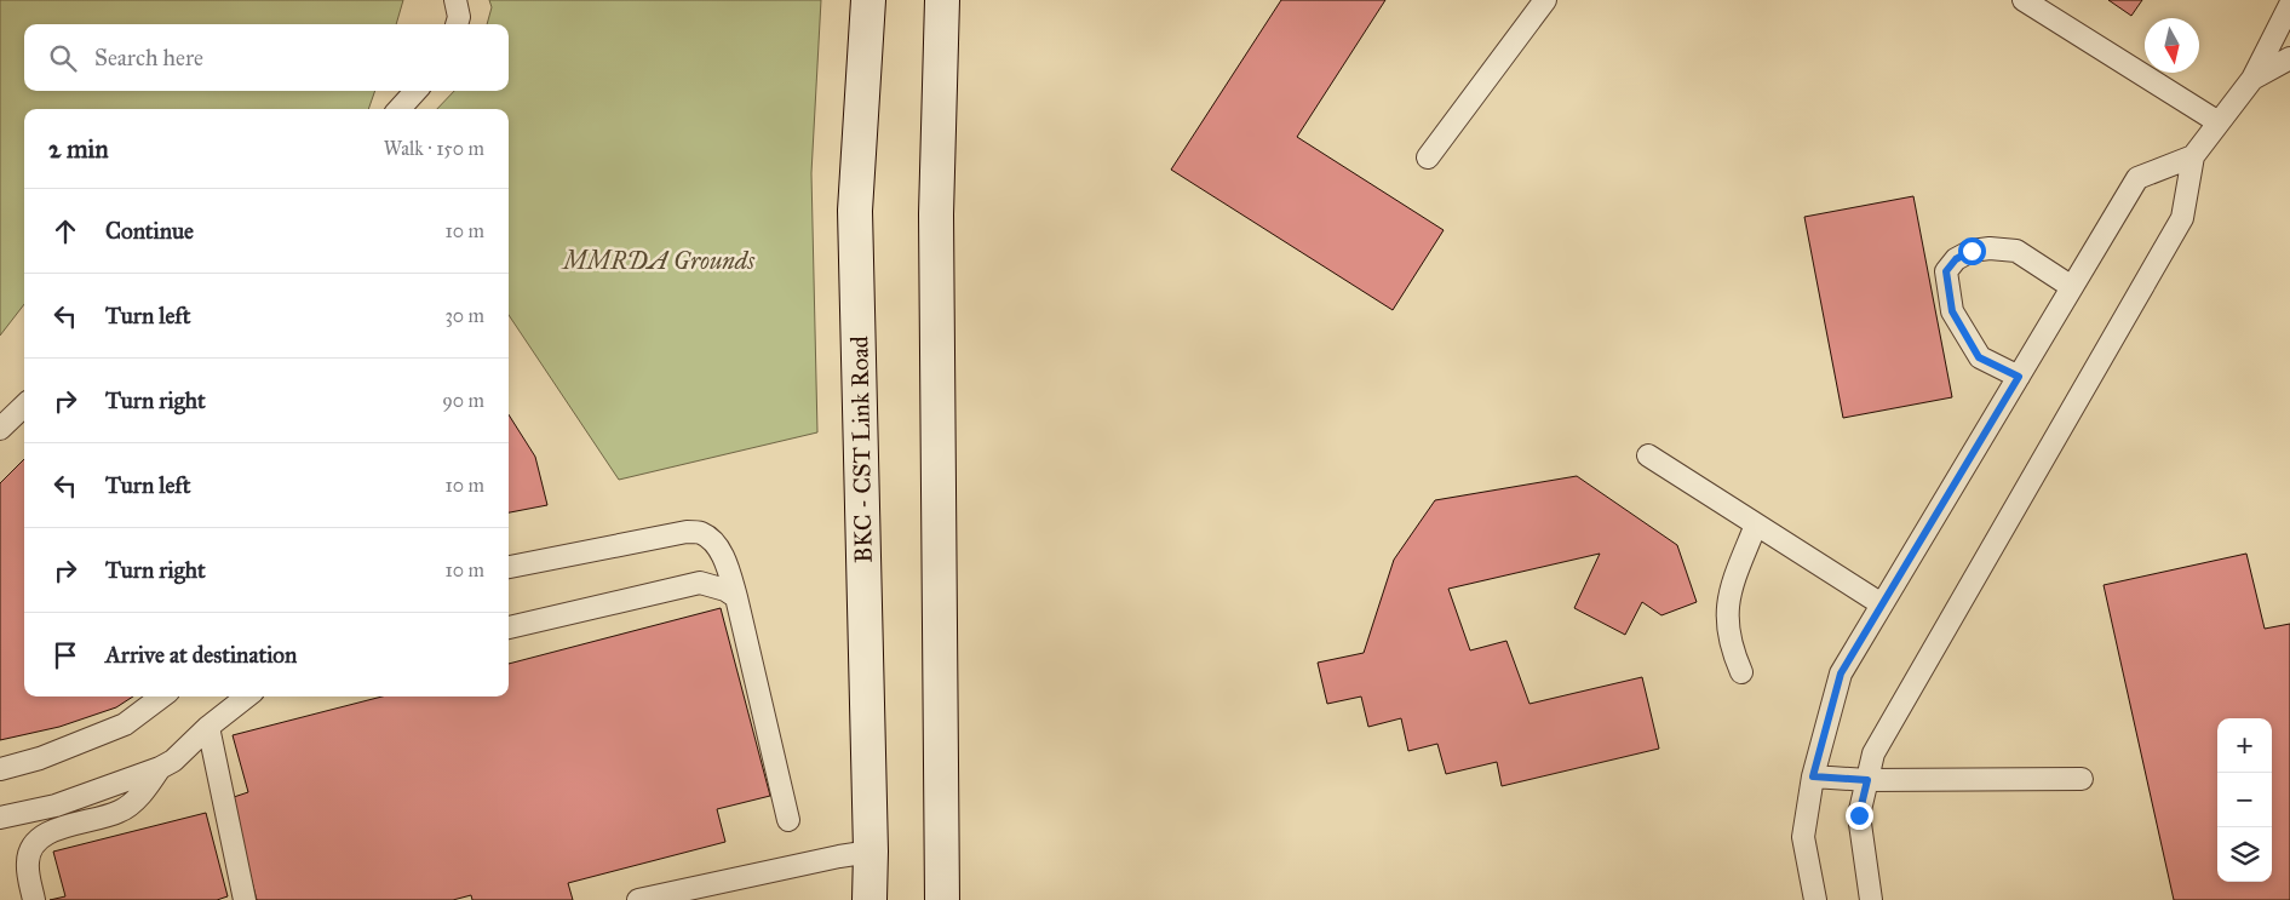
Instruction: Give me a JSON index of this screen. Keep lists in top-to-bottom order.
{
  "streets": {
    "street": ["BKC - CST Link Road"]
  },
  "parks": ["MMRDA Grounds"],
  "north": "bottom",
  "page": {
    "search": "Search here",
    "heading": ["2 min", "Walk · 150 m"],
    "list": [
      ["Continue", "10 m"],
      ["Turn left", "30 m"],
      ["Turn right", "90 m"],
      ["Turn left", "10 m"],
      ["Turn right", "10 m"],
      "Arrive at destination"
    ],
    "map_buttons": ["+", "−"]
  }
}
